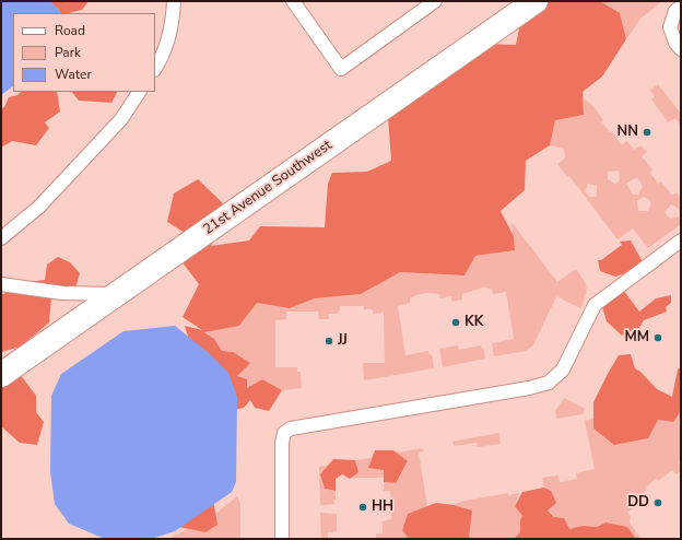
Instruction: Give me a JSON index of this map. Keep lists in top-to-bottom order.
{
  "streets": {
    "street": ["21st Avenue Southwest"]
  },
  "places": [
    "NN",
    "KK",
    "MM",
    "JJ",
    "DD",
    "HH"
  ],
  "legend": ["Road", "Park", "Water"]
}
